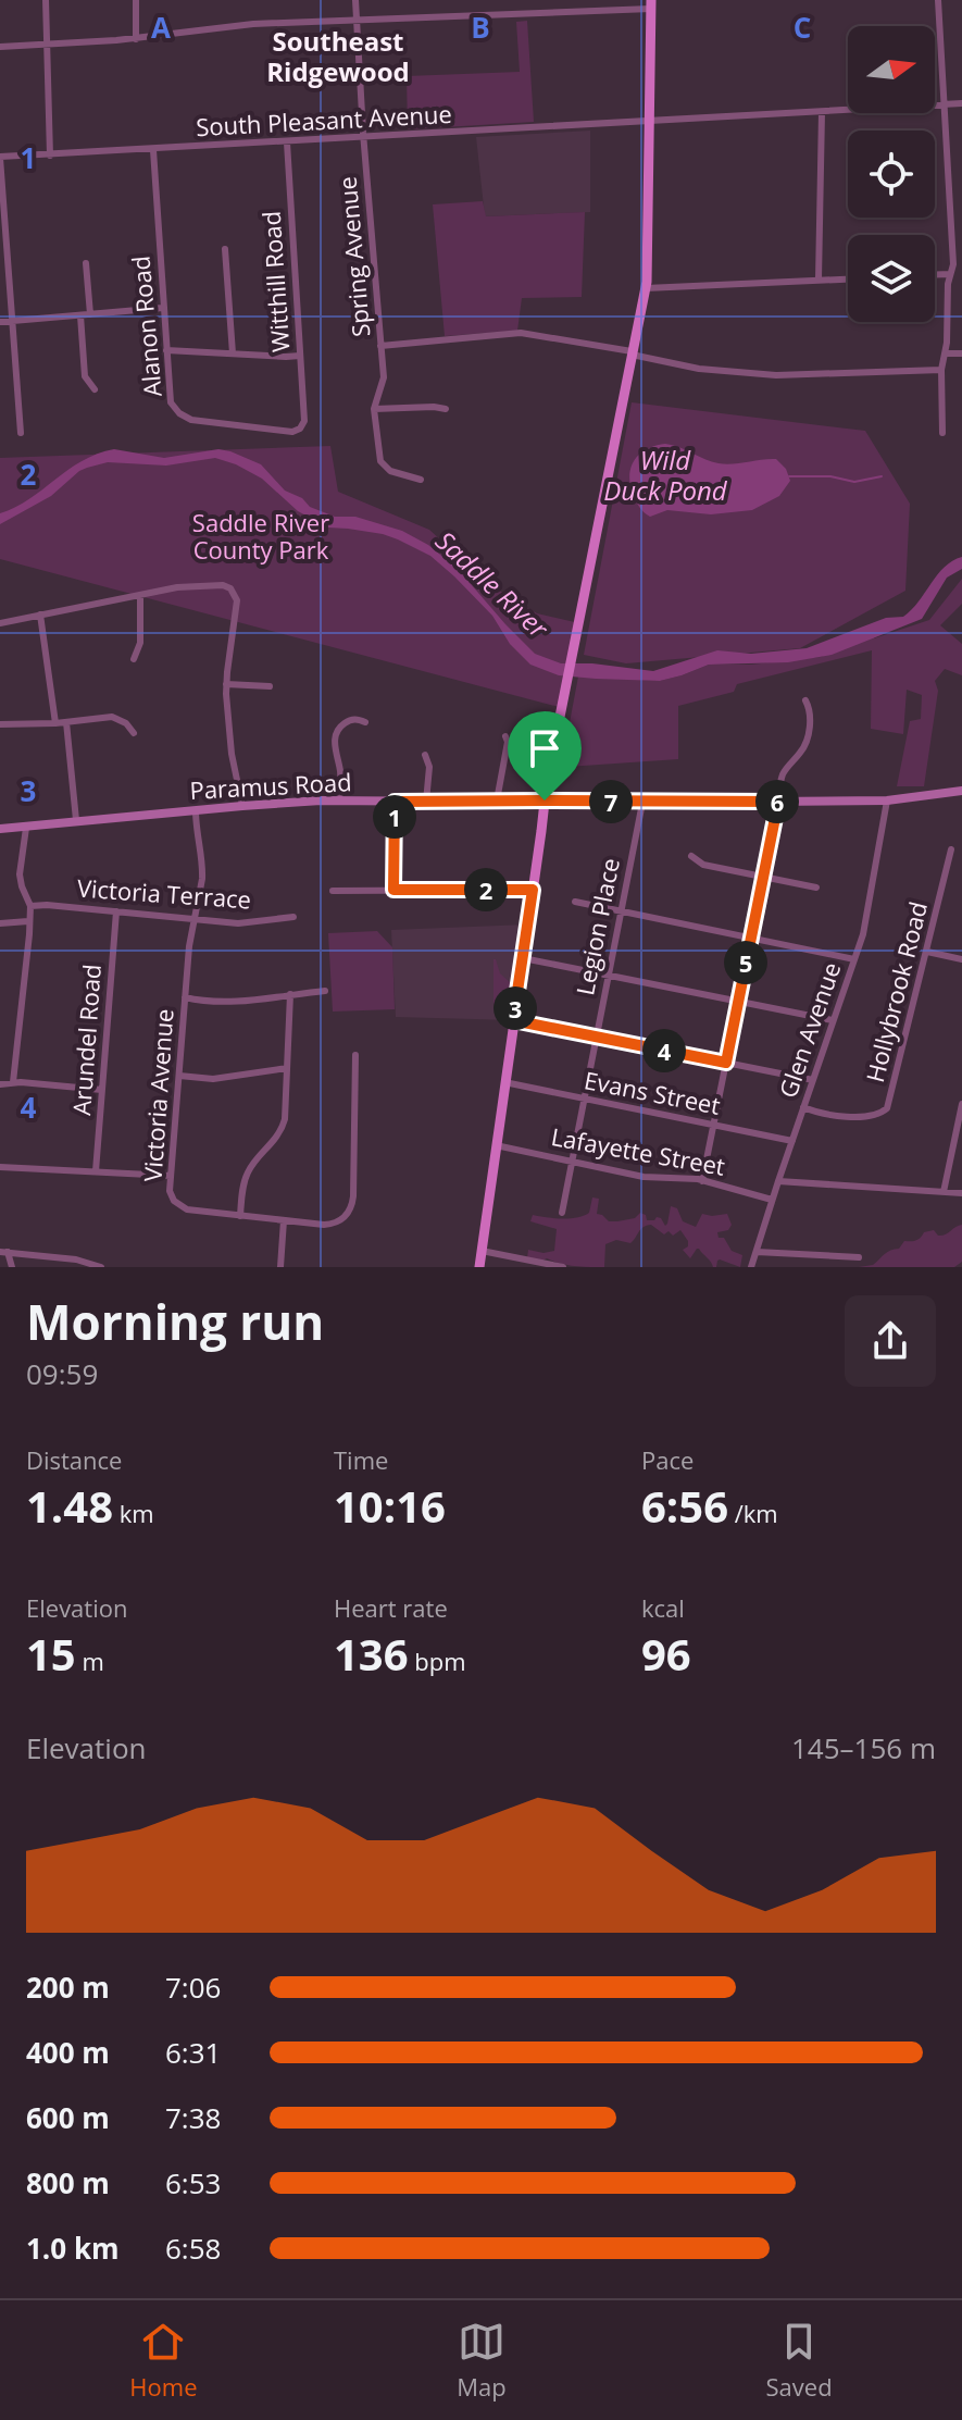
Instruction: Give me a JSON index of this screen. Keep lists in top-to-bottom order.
{
  "streets": {
    "main road": ["Paramus Road"],
    "street": [
      "South Pleasant Avenue",
      "Spring Avenue",
      "Witthill Road",
      "Alanon Road",
      "Victoria Terrace",
      "Legion Place",
      "Hollybrook Road",
      "Glen Avenue",
      "Arundel Road",
      "Evans Street",
      "Victoria Avenue",
      "Lafayette Street"
    ]
  },
  "crossings": [
    ["South Pleasant Avenue", "Spring Avenue"],
    ["South Pleasant Avenue", "Witthill Road"],
    ["South Pleasant Avenue", "Alanon Road"],
    ["Witthill Road", "Alanon Road"],
    ["Paramus Road", "Legion Place"],
    ["Paramus Road", "Glen Avenue"],
    ["Paramus Road", "Victoria Avenue"],
    ["Victoria Terrace", "Arundel Road"],
    ["Victoria Terrace", "Victoria Avenue"],
    ["Legion Place", "Evans Street"],
    ["Legion Place", "Lafayette Street"],
    ["Hollybrook Road", "Glen Avenue"],
    ["Glen Avenue", "Evans Street"],
    ["Glen Avenue", "Lafayette Street"]
  ],
  "districts": ["Southeast Ridgewood"],
  "water": ["Wild Duck Pond", "Saddle River"],
  "parks": ["Saddle River County Park"],
  "north": "right",
  "page": {
    "pins": [
      "6",
      "7",
      "1",
      "2",
      "5",
      "3",
      "4"
    ],
    "heading": ["Morning run", "09:59"],
    "stats": [
      ["Distance", "1.48 km"],
      ["Time", "10:16"],
      ["Pace", "6:56 /km"],
      ["Elevation", "15 m"],
      ["Heart rate", "136 bpm"],
      ["kcal", "96"]
    ],
    "chart": ["Elevation", "145–156 m"],
    "list": [
      {
        "name": "200 m",
        "note": "7:06"
      },
      {
        "name": "400 m",
        "note": "6:31"
      },
      {
        "name": "600 m",
        "note": "7:38"
      },
      {
        "name": "800 m",
        "note": "6:53"
      },
      {
        "name": "1.0 km",
        "note": "6:58"
      }
    ],
    "tabs": ["Home", "Map", "Saved"]
  },
  "grid": {
    "columns": ["A", "B", "C"],
    "rows": [
      "1",
      "2",
      "3",
      "4"
    ]
  }
}
